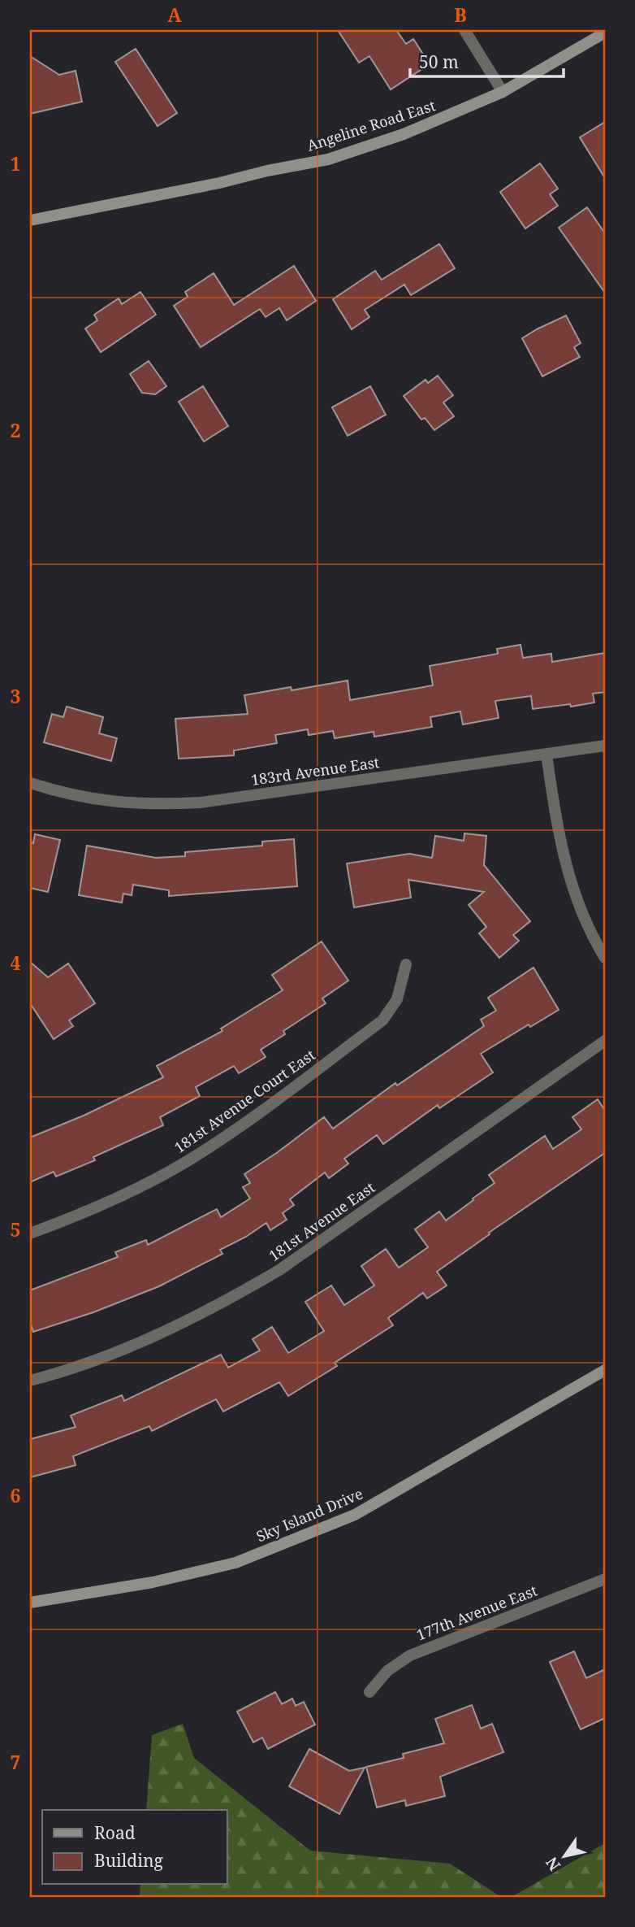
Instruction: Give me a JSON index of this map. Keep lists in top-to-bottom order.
{
  "streets": {
    "street": [
      "Angeline Road East",
      "183rd Avenue East",
      "181st Avenue Court East",
      "181st Avenue East",
      "Sky Island Drive",
      "177th Avenue East"
    ]
  },
  "legend": ["Road", "Building"],
  "scale_bar": "50 m",
  "north": "bottom left",
  "grid": {
    "columns": ["A", "B"],
    "rows": [
      "1",
      "2",
      "3",
      "4",
      "5",
      "6",
      "7"
    ]
  }
}
